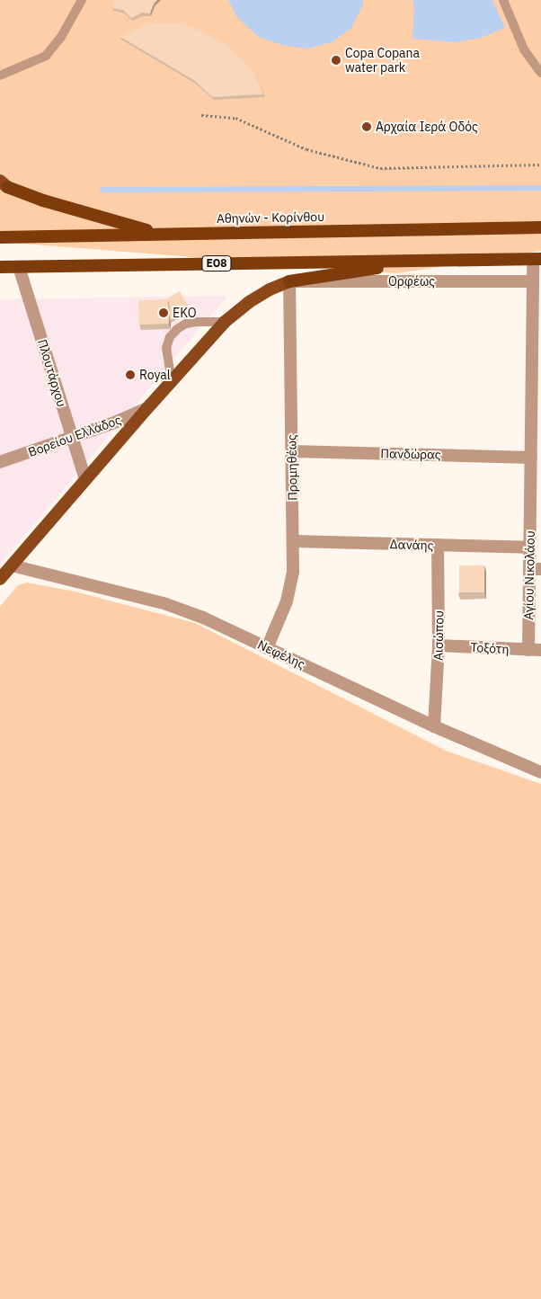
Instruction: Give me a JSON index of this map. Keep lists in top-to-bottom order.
{
  "streets": {
    "highway": ["Αθηνών - Κορίνθου", "ΕΟ8"],
    "street": [
      "Ορφέως",
      "Πλουτάρχου",
      "Βορείου Ελλάδος",
      "Πανδώρας",
      "Προμηθέως",
      "Δανάης",
      "Αγίου Νικολάου",
      "Αισώπου",
      "Τοξότη",
      "Νεφέλης"
    ]
  },
  "crossings": [
    ["ΕΟ8", "Πλουτάρχου"],
    ["ΕΟ8", "Αγίου Νικολάου"],
    ["Ορφέως", "Προμηθέως"],
    ["Ορφέως", "Αγίου Νικολάου"],
    ["Πλουτάρχου", "Βορείου Ελλάδος"],
    ["Πανδώρας", "Προμηθέως"],
    ["Πανδώρας", "Αγίου Νικολάου"],
    ["Προμηθέως", "Δανάης"],
    ["Προμηθέως", "Νεφέλης"],
    ["Δανάης", "Αγίου Νικολάου"],
    ["Δανάης", "Αισώπου"],
    ["Αγίου Νικολάου", "Τοξότη"],
    ["Αισώπου", "Τοξότη"],
    ["Αισώπου", "Νεφέλης"]
  ],
  "places": [
    "Copa Copana water park",
    "Αρχαία Ιερά Οδός",
    "EKO",
    "Royal"
  ]
}
